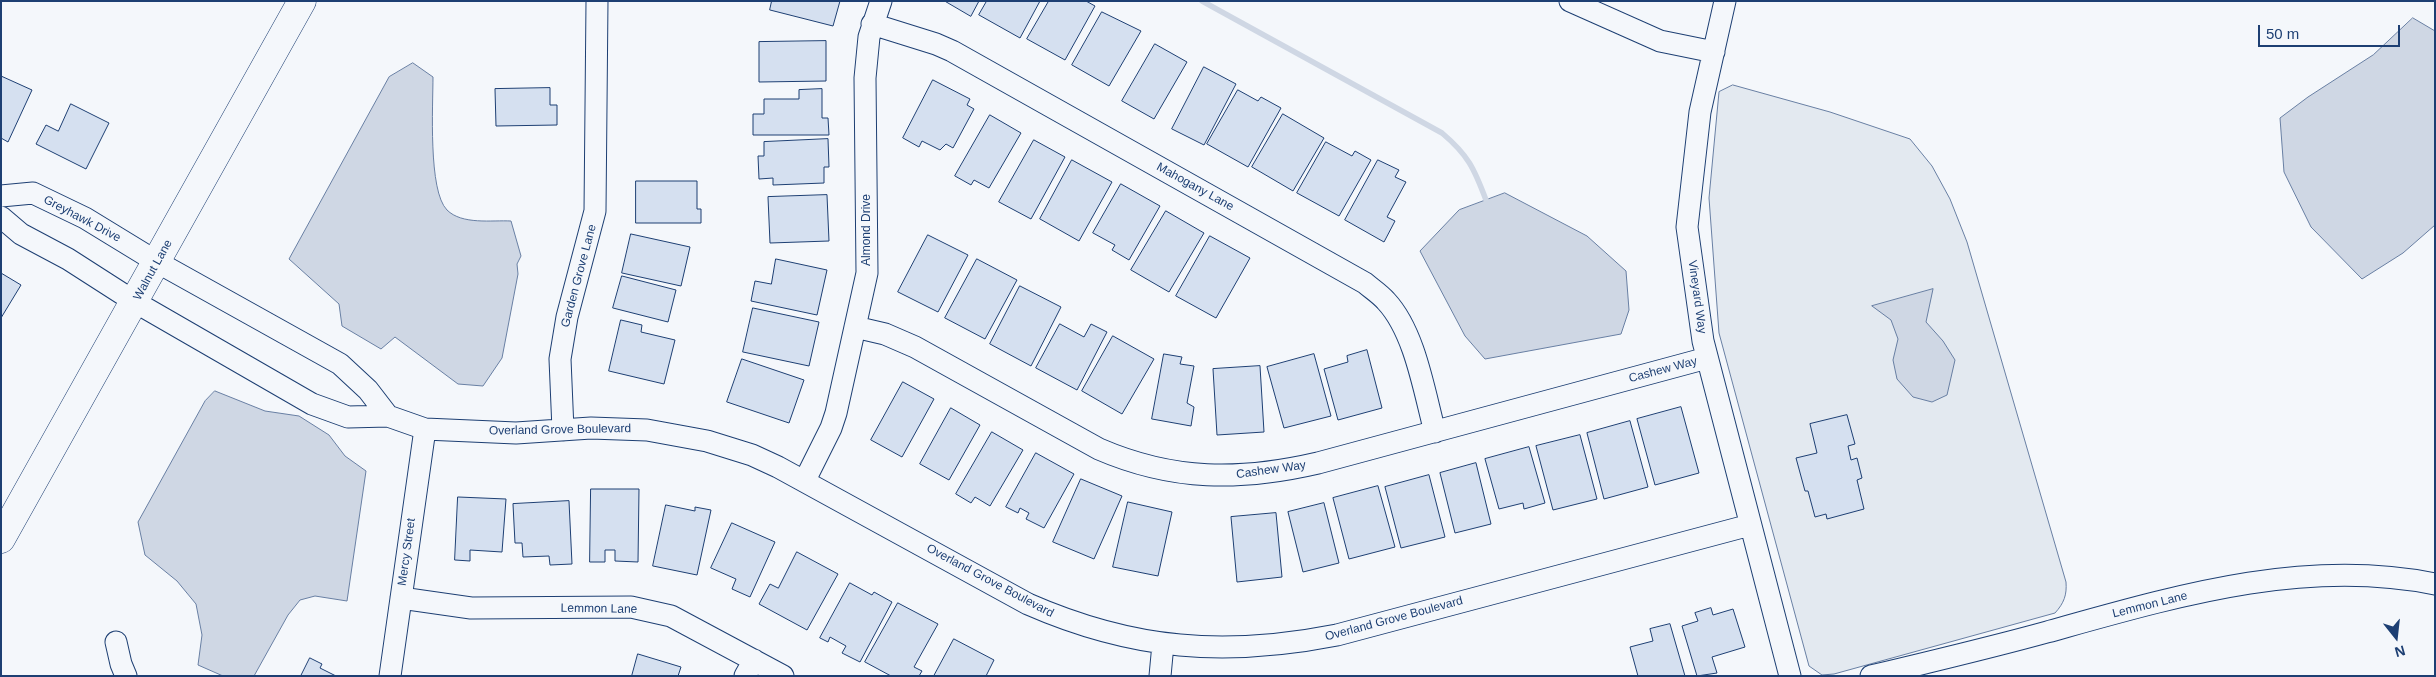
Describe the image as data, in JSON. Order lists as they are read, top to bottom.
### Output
{
  "streets": {
    "main road": ["Walnut Lane"],
    "street": [
      "Mahogany Lane",
      "Greyhawk Drive",
      "Almond Drive",
      "Garden Grove Lane",
      "Vineyard Way",
      "Cashew Way",
      "Overland Grove Boulevard",
      "Mercy Street",
      "Lemmon Lane"
    ]
  },
  "crossings": [
    ["Mahogany Lane", "Almond Drive"],
    ["Mahogany Lane", "Cashew Way"],
    ["Greyhawk Drive", "Walnut Lane"],
    ["Almond Drive", "Cashew Way"],
    ["Almond Drive", "Overland Grove Boulevard"],
    ["Walnut Lane", "Overland Grove Boulevard"],
    ["Garden Grove Lane", "Overland Grove Boulevard"],
    ["Vineyard Way", "Cashew Way"],
    ["Vineyard Way", "Overland Grove Boulevard"],
    ["Overland Grove Boulevard", "Mercy Street"],
    ["Mercy Street", "Lemmon Lane"]
  ],
  "scale_bar": "50 m",
  "north": "bottom"
}
